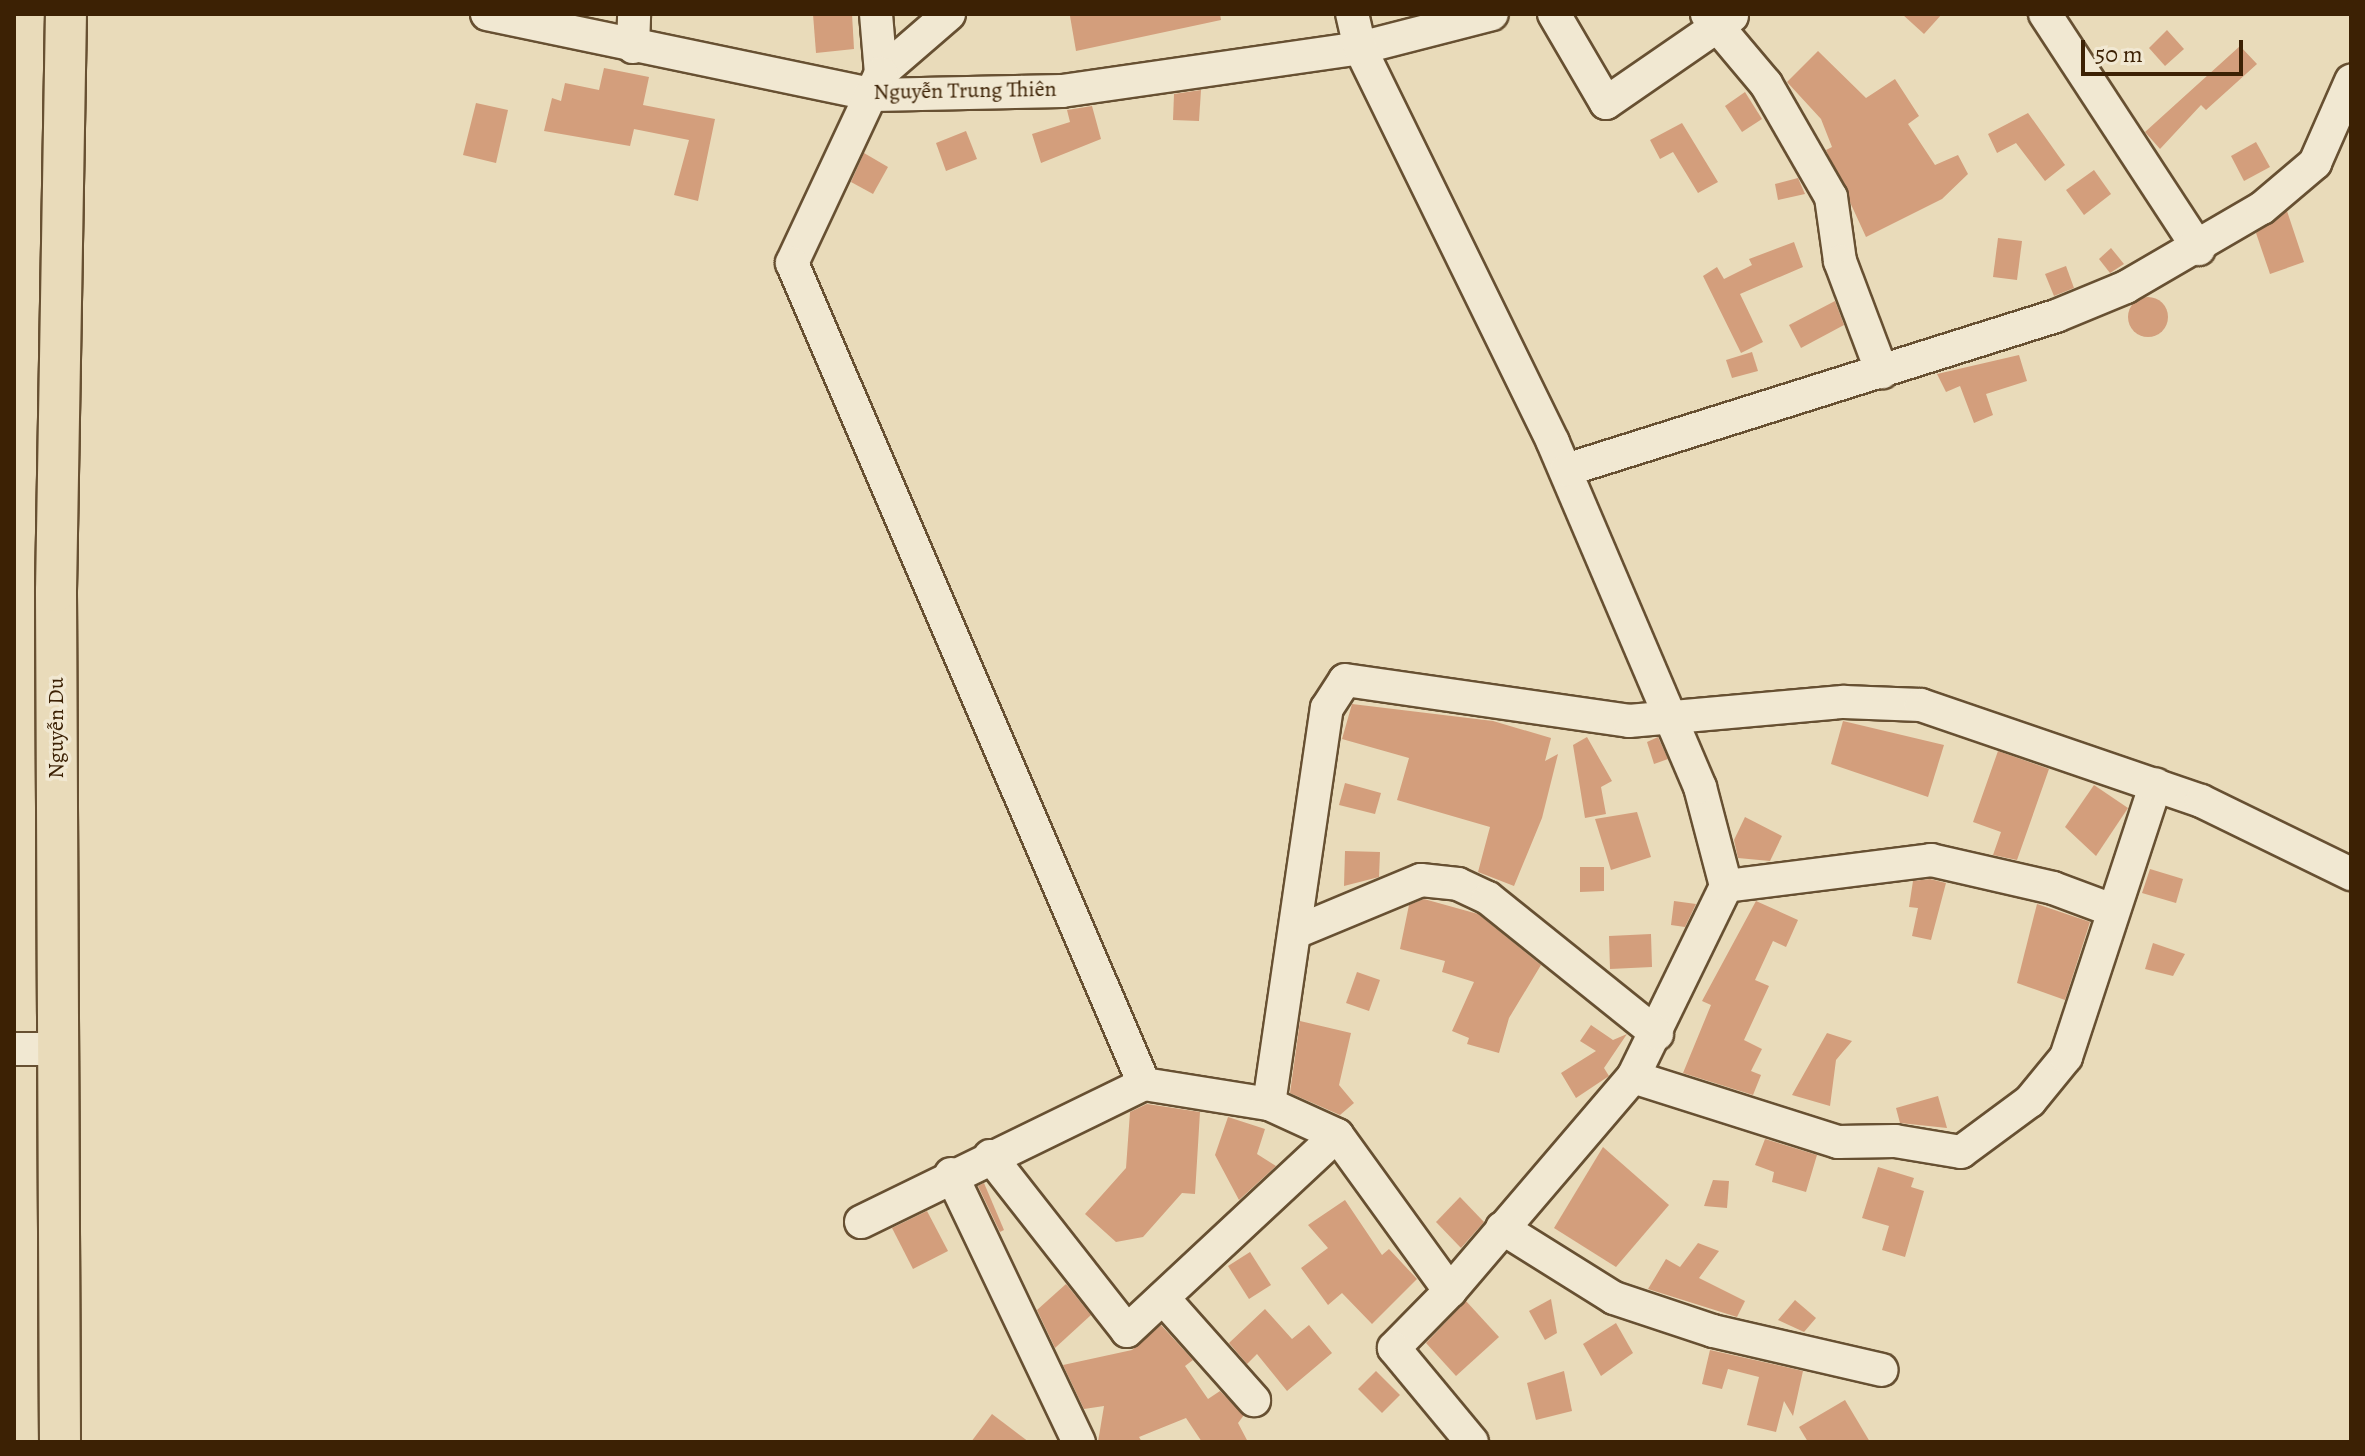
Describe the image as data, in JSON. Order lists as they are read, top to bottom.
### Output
{
  "streets": {
    "main road": ["Nguyễn Du"],
    "street": ["Nguyễn Trung Thiên"]
  },
  "scale_bar": "50 m"
}
